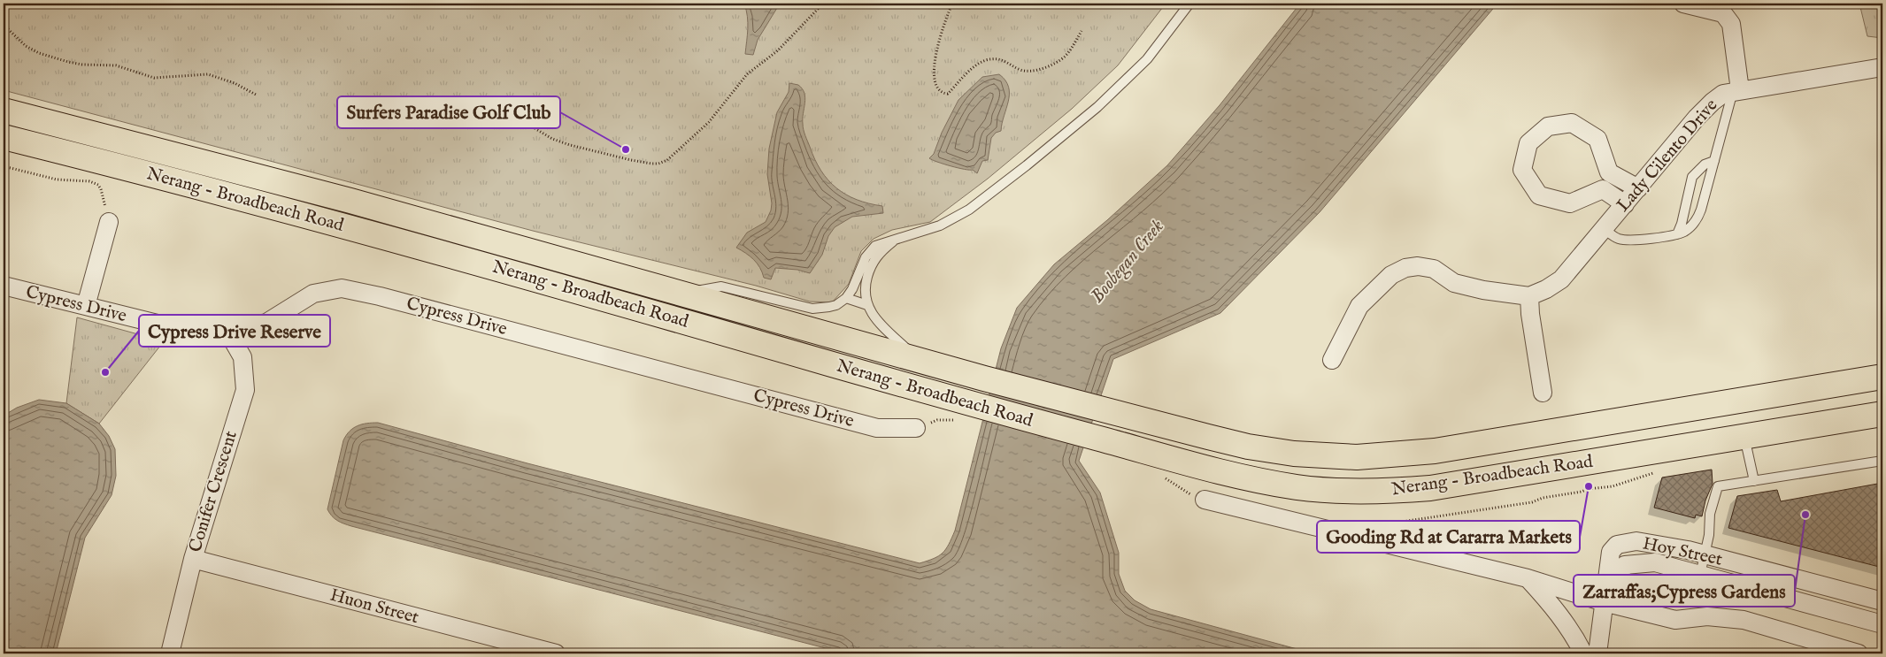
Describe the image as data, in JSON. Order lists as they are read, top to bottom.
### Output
{
  "streets": {
    "main road": ["Nerang - Broadbeach Road"],
    "street": [
      "Lady Cilento Drive",
      "Cypress Drive",
      "Conifer Crescent",
      "Hoy Street",
      "Huon Street"
    ]
  },
  "crossings": [
    ["Cypress Drive", "Conifer Crescent"],
    ["Conifer Crescent", "Huon Street"]
  ],
  "water": ["Boobegan Creek"],
  "places": [
    "Surfers Paradise Golf Club",
    "Cypress Drive Reserve",
    "Gooding Rd at Cararra Markets",
    "Zarraffas;Cypress Gardens"
  ]
}
